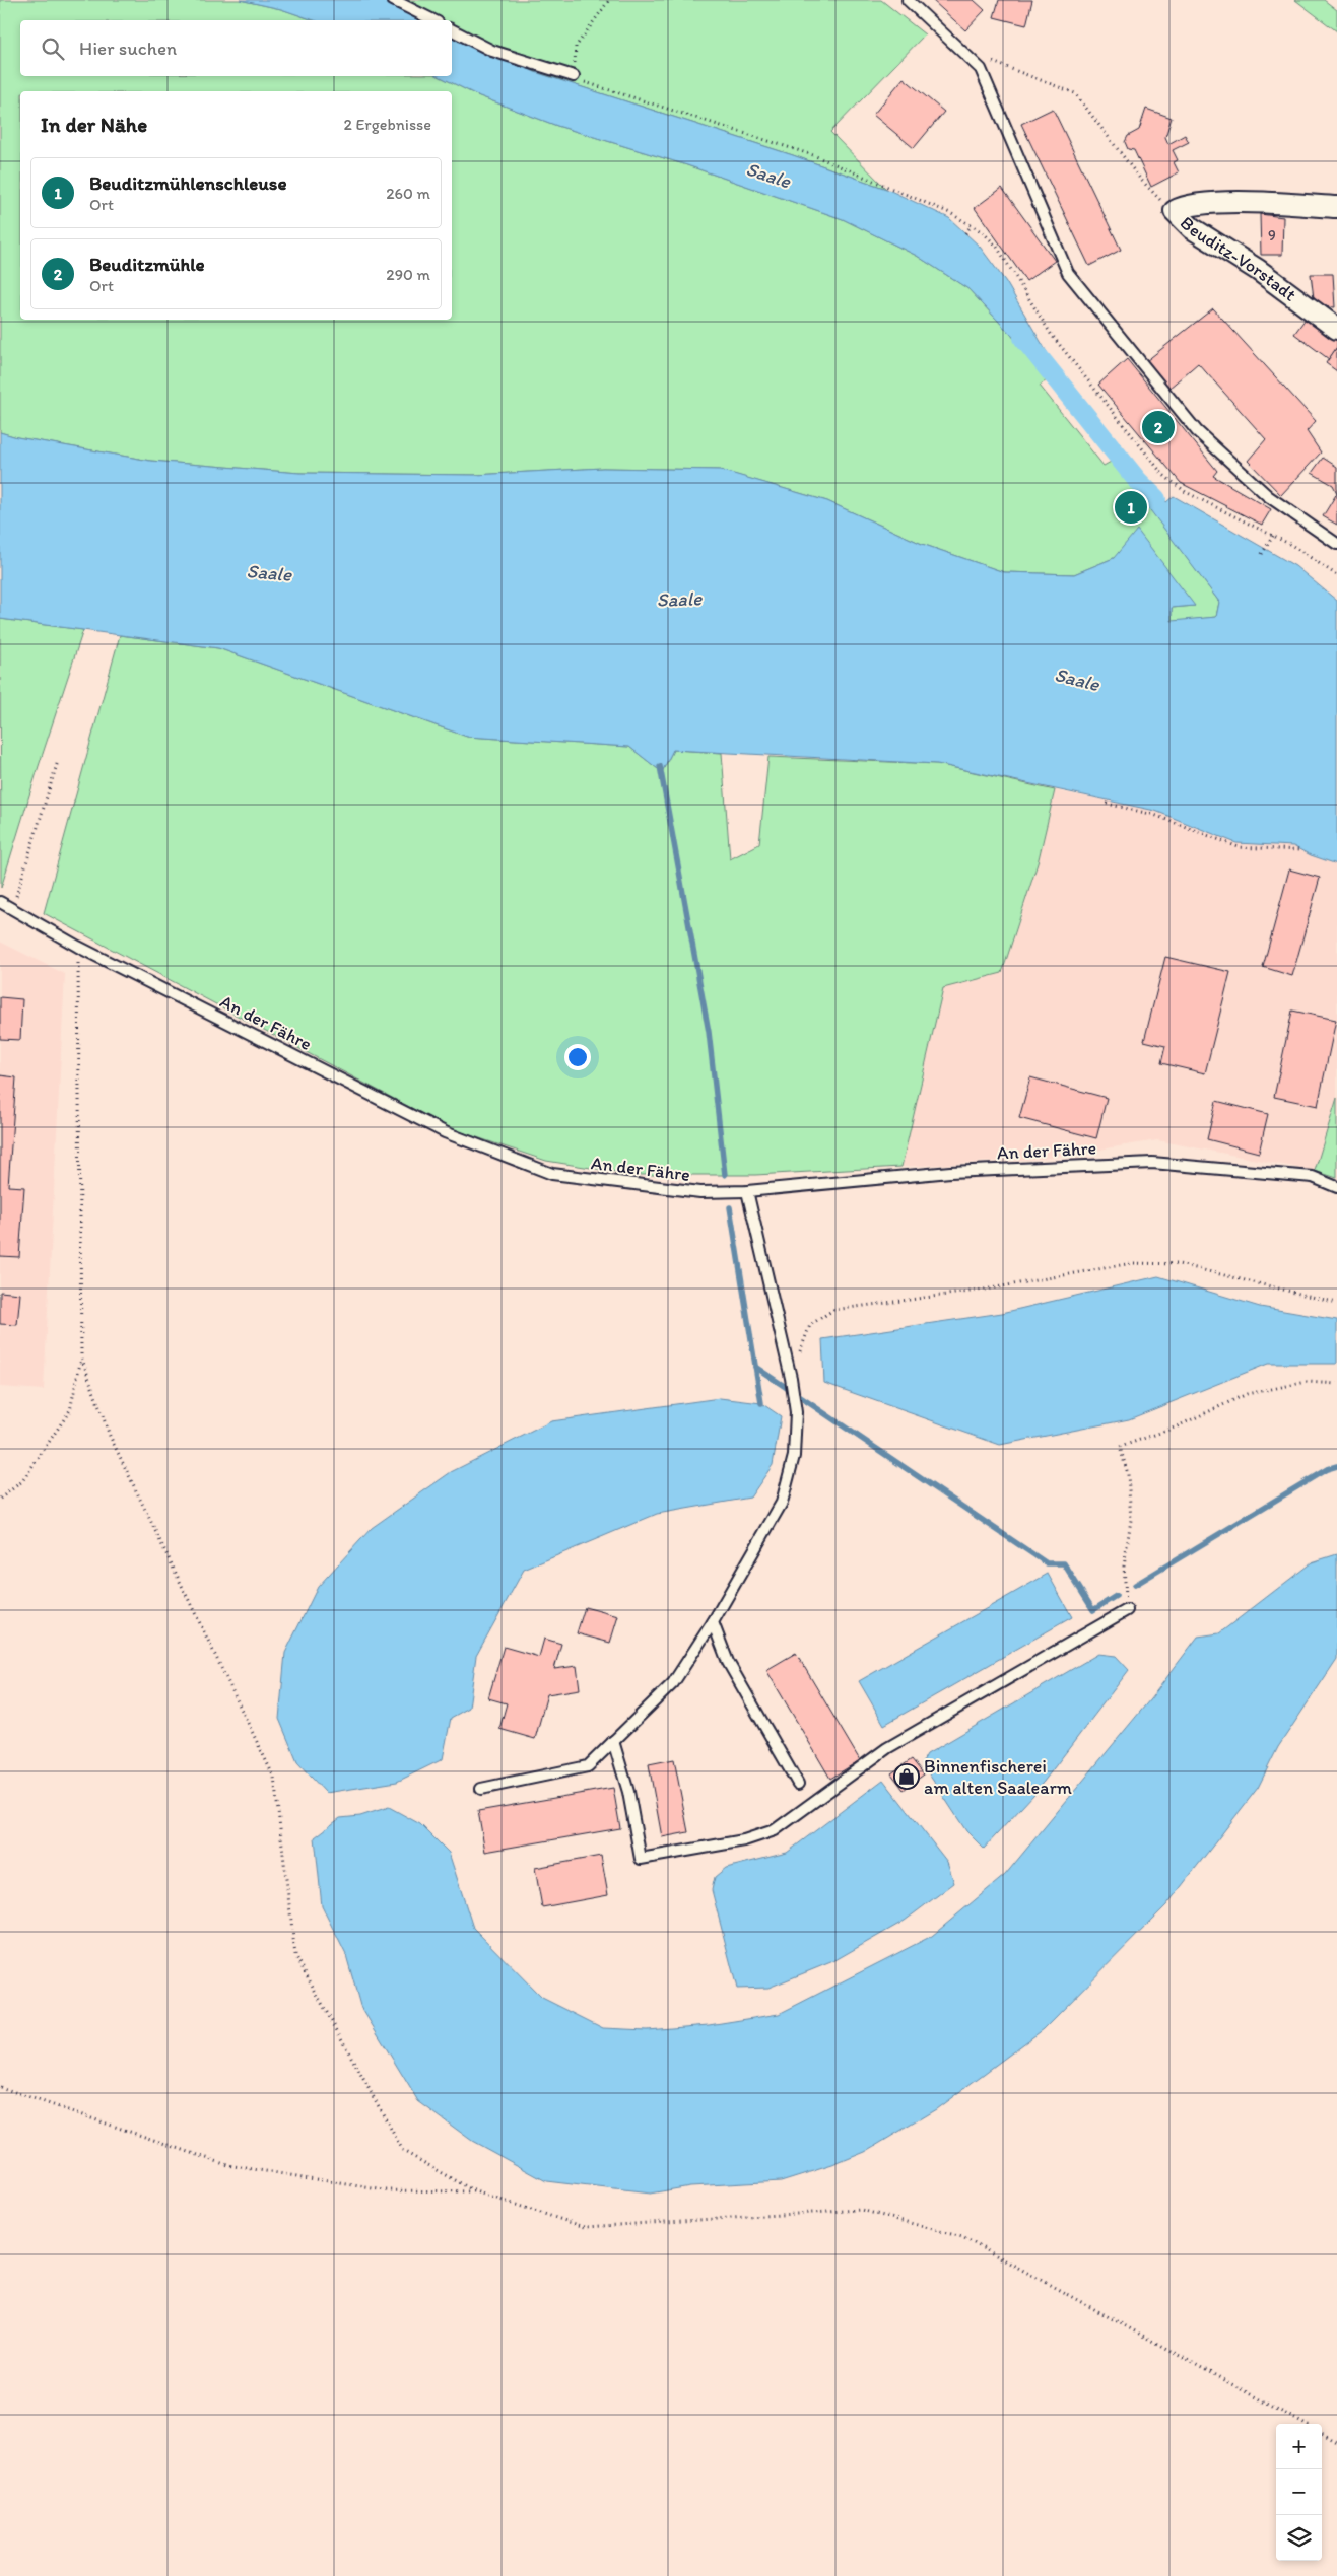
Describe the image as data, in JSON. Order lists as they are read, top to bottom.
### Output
{
  "streets": {
    "street": ["Beuditz-Vorstadt"],
    "lane": ["An der Fähre"]
  },
  "water": ["Saale"],
  "places": {
    "shop": ["Binnenfischerei am alten Saalearm"]
  },
  "house_numbers": ["9"],
  "page": {
    "search": "Hier suchen",
    "heading": ["In der Nähe", "2 Ergebnisse"],
    "list": [
      {
        "mark": "1",
        "name": "Beuditzmühlenschleuse",
        "note": "Ort",
        "value": "260 m"
      },
      {
        "mark": "2",
        "name": "Beuditzmühle",
        "note": "Ort",
        "value": "290 m"
      }
    ],
    "pins": ["2", "1"],
    "map_buttons": ["+", "−"]
  }
}
